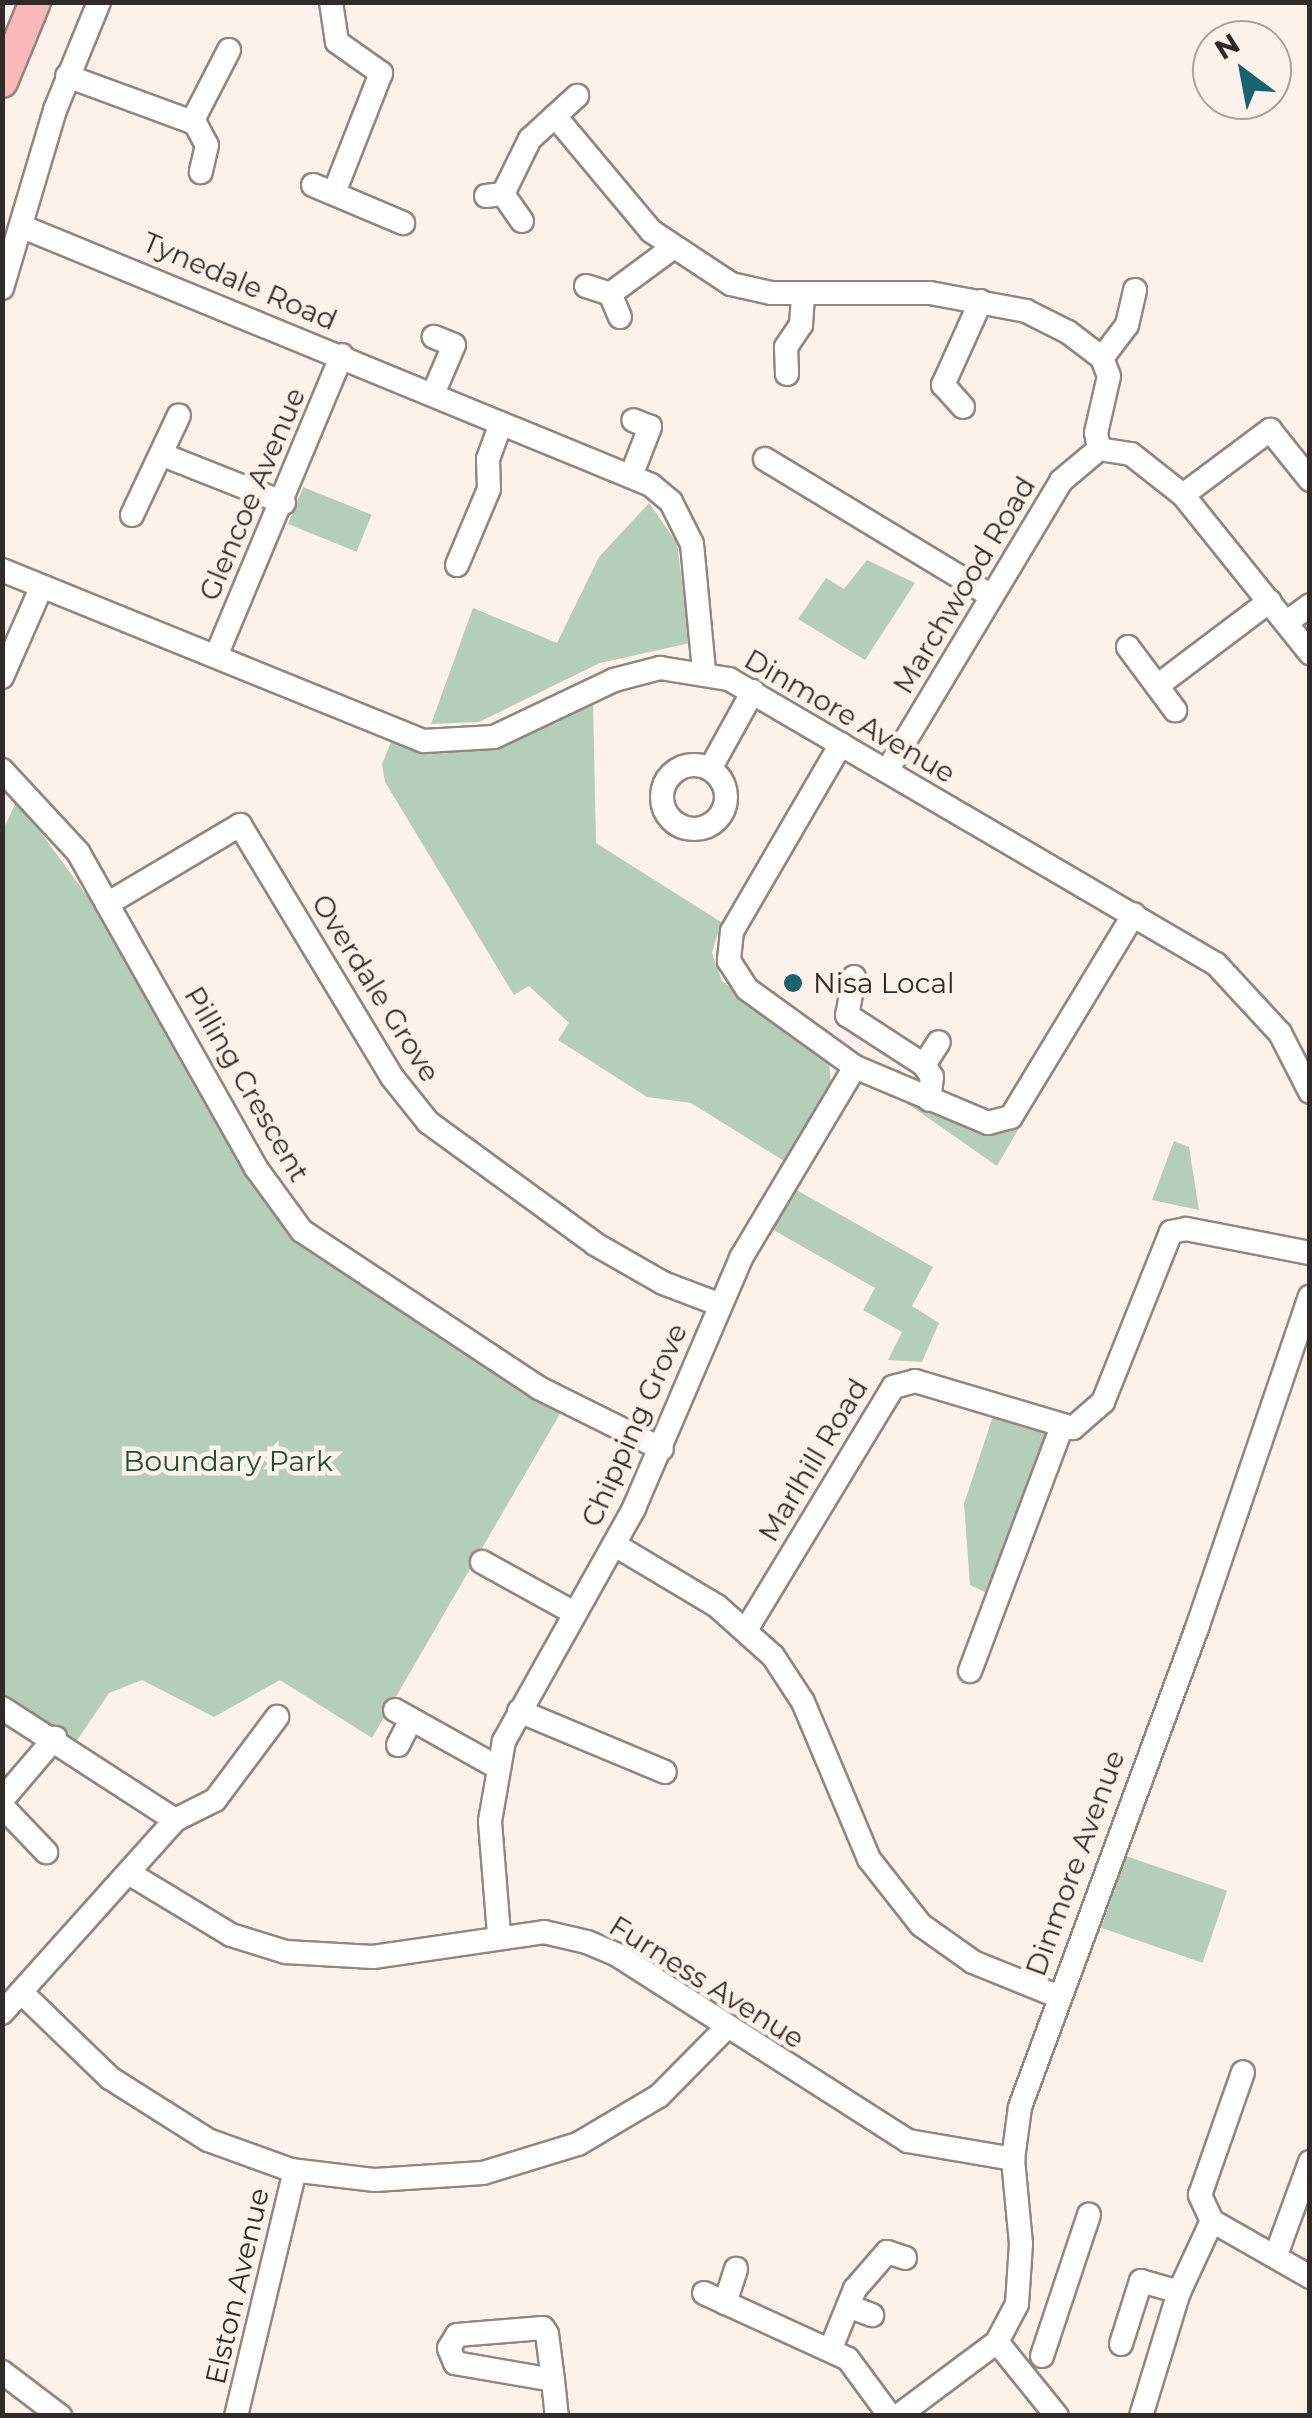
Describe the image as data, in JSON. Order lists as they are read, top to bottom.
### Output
{
  "streets": {
    "street": [
      "Tynedale Road",
      "Glencoe Avenue",
      "Marchwood Road",
      "Dinmore Avenue",
      "Overdale Grove",
      "Pilling Crescent",
      "Chipping Grove",
      "Marlhill Road",
      "Furness Avenue",
      "Elston Avenue"
    ]
  },
  "crossings": [
    ["Tynedale Road", "Glencoe Avenue"],
    ["Tynedale Road", "Dinmore Avenue"],
    ["Glencoe Avenue", "Dinmore Avenue"],
    ["Marchwood Road", "Dinmore Avenue"],
    ["Dinmore Avenue", "Furness Avenue"],
    ["Overdale Grove", "Pilling Crescent"],
    ["Overdale Grove", "Chipping Grove"],
    ["Pilling Crescent", "Chipping Grove"],
    ["Chipping Grove", "Furness Avenue"]
  ],
  "parks": ["Boundary Park"],
  "places": ["Nisa Local"],
  "north": "top left"
}
